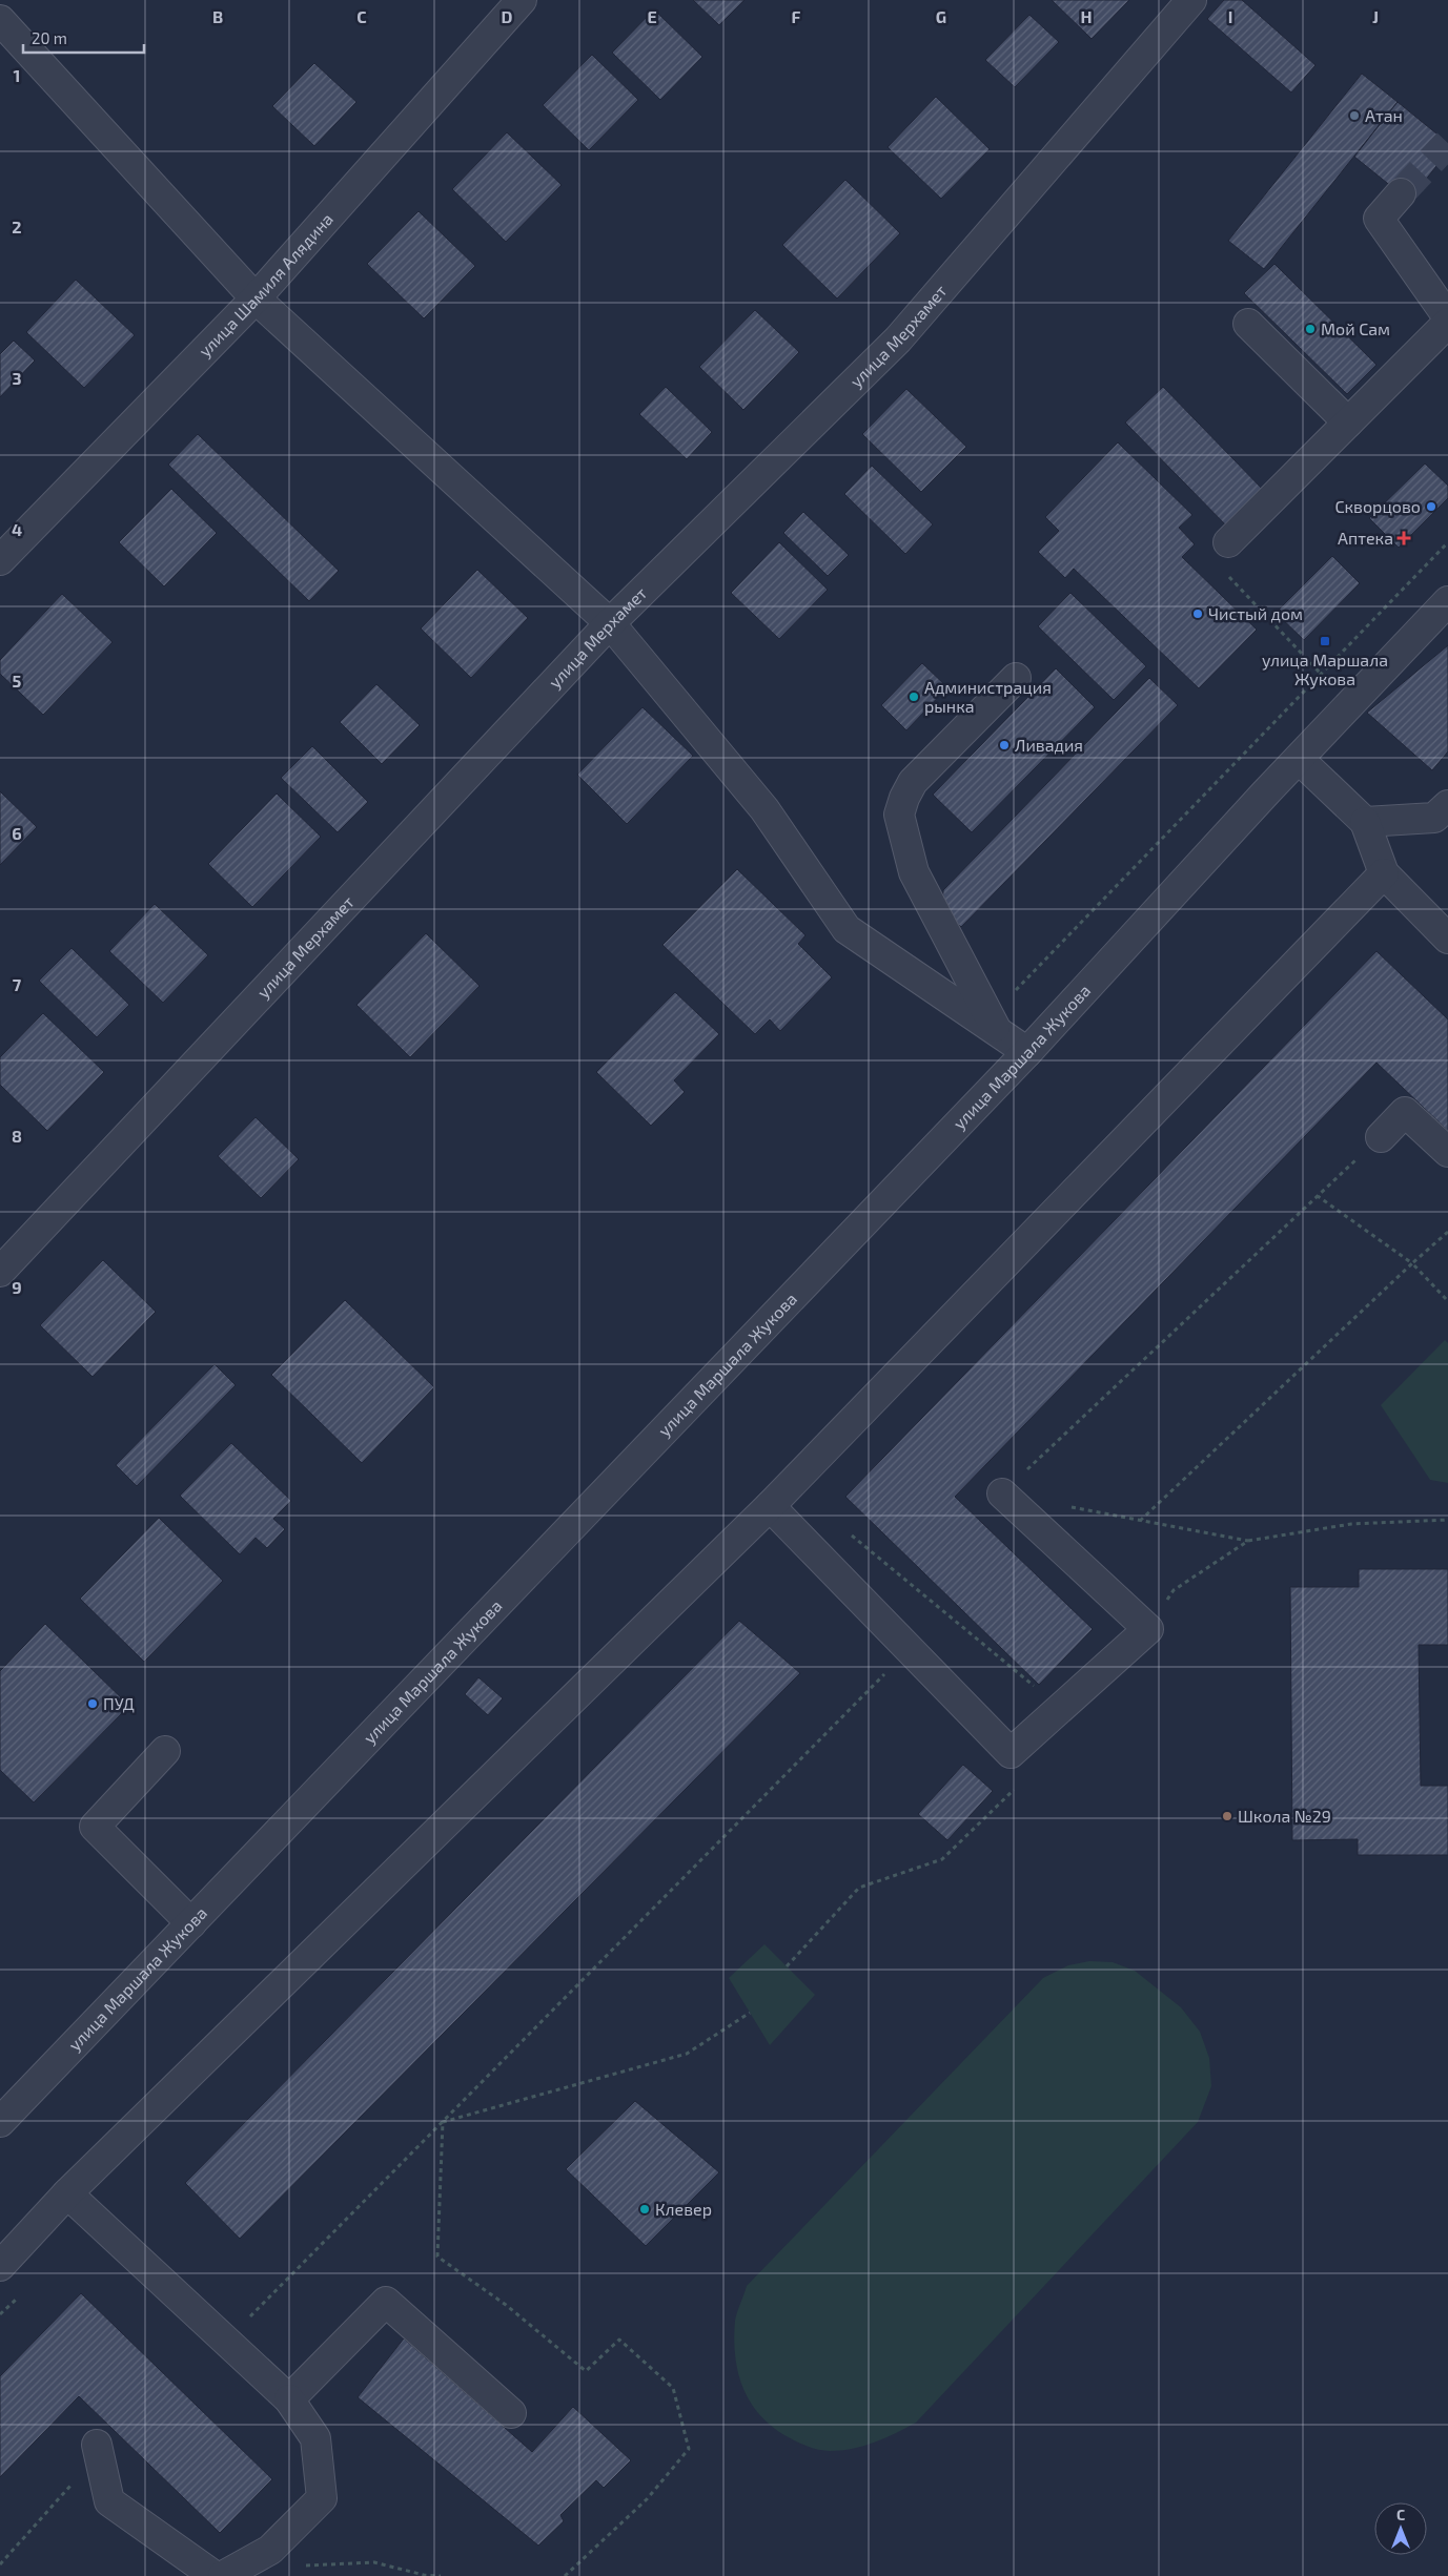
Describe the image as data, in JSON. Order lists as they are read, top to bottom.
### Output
{
  "streets": {
    "street": ["улица Шамиля Алядина", "улица Мерхамет", "улица Маршала Жукова"]
  },
  "places": {
    "other": [
      "Атан",
      "Мой Сам",
      "Скворцово",
      "Чистый дом",
      "Администрация рынка",
      "Ливадия",
      "ПУД",
      "Школа №29",
      "Клевер"
    ],
    "health": ["Аптека"],
    "transit": ["улица Маршала Жукова"]
  },
  "scale_bar": "20 m",
  "north": "top",
  "grid": {
    "columns": [
      "B",
      "C",
      "D",
      "E",
      "F",
      "G",
      "H",
      "I",
      "J"
    ],
    "rows": [
      "1",
      "2",
      "3",
      "4",
      "5",
      "6",
      "7",
      "8",
      "9"
    ]
  }
}
